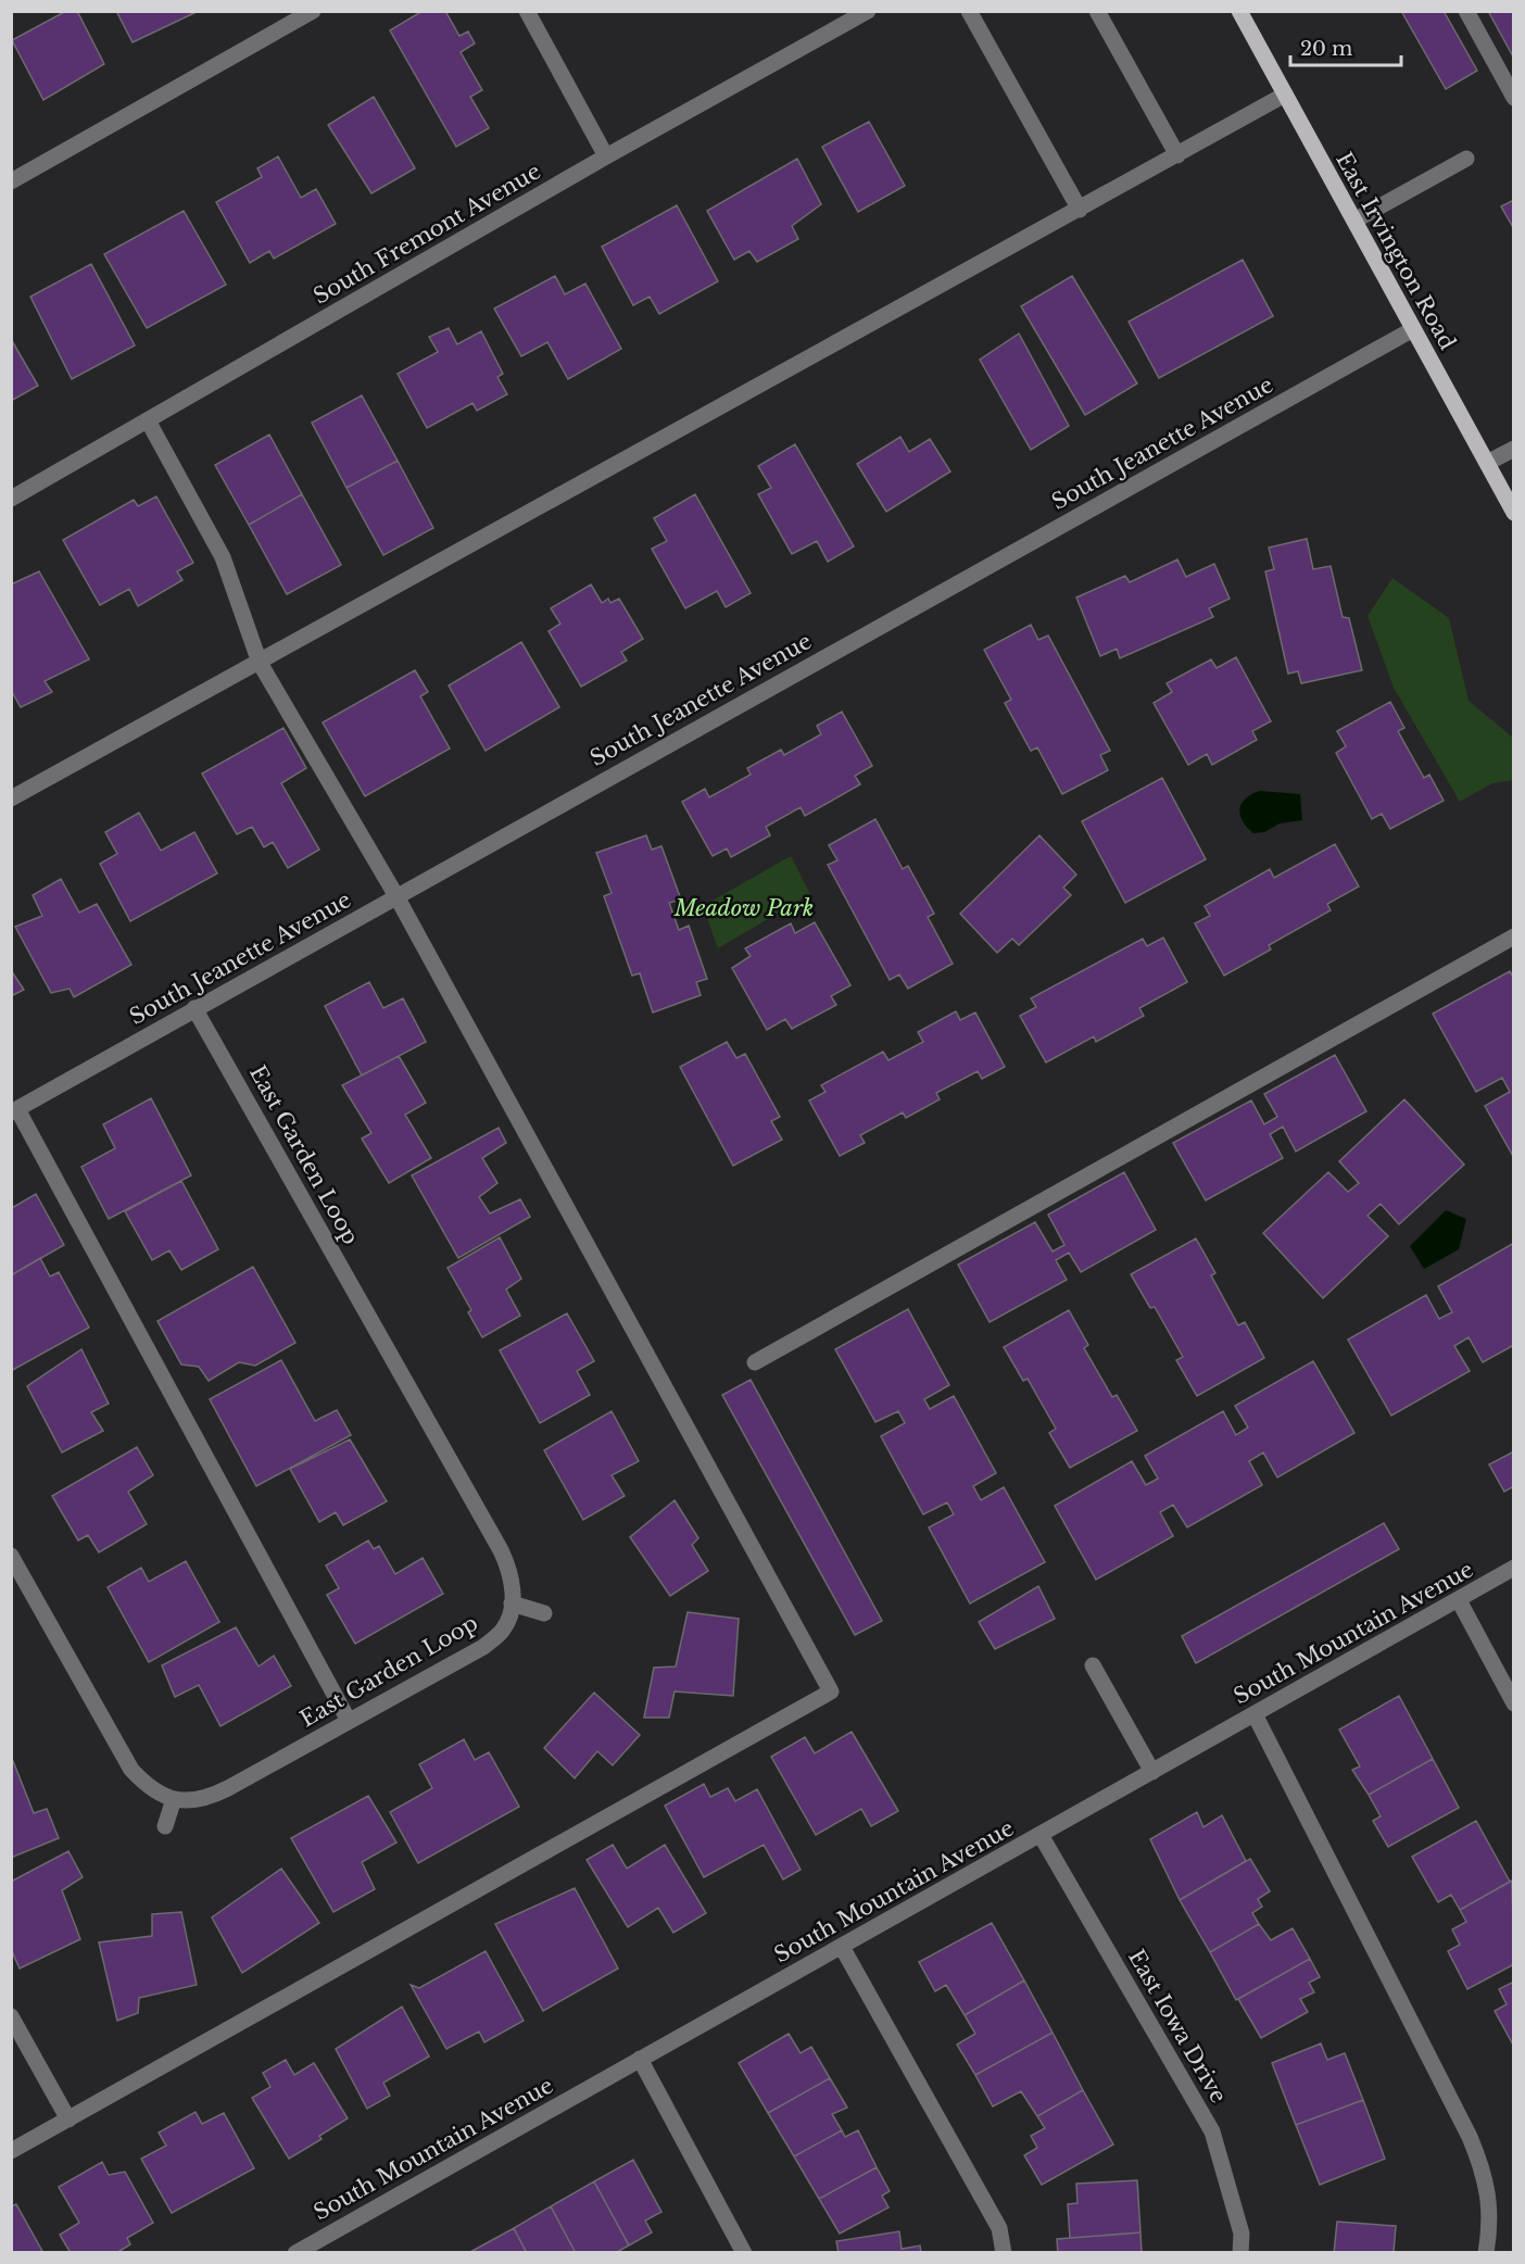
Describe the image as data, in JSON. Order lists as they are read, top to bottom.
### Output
{
  "streets": {
    "main road": ["East Irvington Road"],
    "street": [
      "South Fremont Avenue",
      "South Jeanette Avenue",
      "East Garden Loop",
      "South Mountain Avenue",
      "East Iowa Drive"
    ]
  },
  "crossings": [
    ["East Irvington Road", "South Jeanette Avenue"],
    ["South Jeanette Avenue", "East Garden Loop"],
    ["South Mountain Avenue", "East Iowa Drive"]
  ],
  "parks": ["Meadow Park"],
  "scale_bar": "20 m"
}
